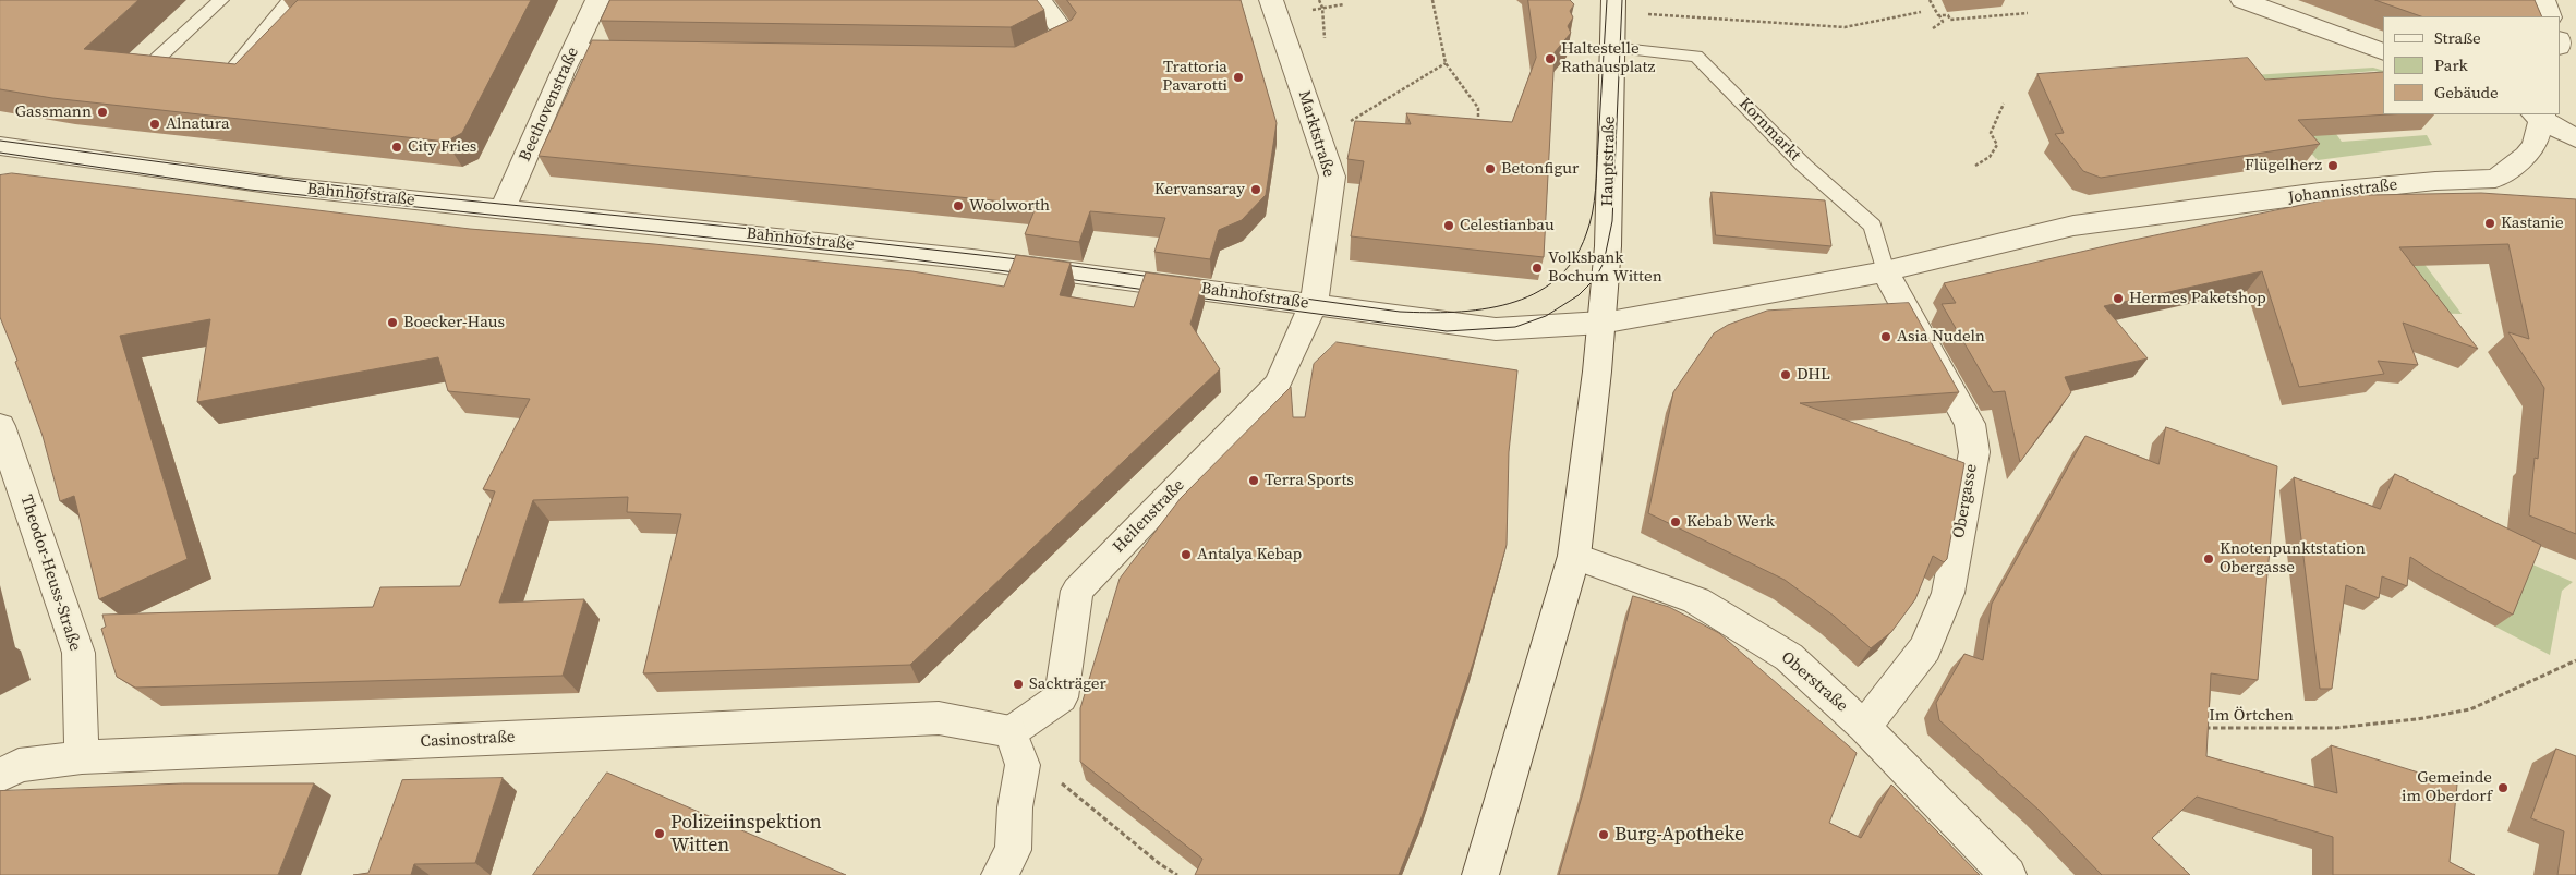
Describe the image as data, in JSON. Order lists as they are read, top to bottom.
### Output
{
  "streets": {
    "street": [
      "Beethovenstraße",
      "Marktstraße",
      "Hauptstraße",
      "Johannisstraße",
      "Bahnhofstraße",
      "Obergasse",
      "Heilenstraße",
      "Theodor-Heuss-Straße",
      "Oberstraße",
      "Casinostraße"
    ],
    "lane": ["Kornmarkt"],
    "path": ["Im Örtchen"]
  },
  "crossings": [
    ["Beethovenstraße", "Bahnhofstraße"],
    ["Kornmarkt", "Hauptstraße"],
    ["Kornmarkt", "Johannisstraße"],
    ["Kornmarkt", "Bahnhofstraße"],
    ["Kornmarkt", "Obergasse"],
    ["Marktstraße", "Bahnhofstraße"],
    ["Marktstraße", "Heilenstraße"],
    ["Hauptstraße", "Bahnhofstraße"],
    ["Hauptstraße", "Oberstraße"],
    ["Johannisstraße", "Bahnhofstraße"],
    ["Johannisstraße", "Obergasse"],
    ["Bahnhofstraße", "Obergasse"],
    ["Bahnhofstraße", "Heilenstraße"],
    ["Obergasse", "Oberstraße"],
    ["Heilenstraße", "Casinostraße"],
    ["Theodor-Heuss-Straße", "Casinostraße"]
  ],
  "places": [
    "Haltestelle Rathausplatz",
    "Trattoria Pavarotti",
    "Gassmann",
    "Alnatura",
    "City Fries",
    "Flügelherz",
    "Betonfigur",
    "Kervansaray",
    "Woolworth",
    "Kastanie",
    "Celestianbau",
    "Volksbank Bochum Witten",
    "Hermes Paketshop",
    "Boecker-Haus",
    "Asia Nudeln",
    "DHL",
    "Terra Sports",
    "Kebab Werk",
    "Antalya Kebap",
    "Knotenpunktstation Obergasse",
    "Sackträger",
    "Gemeinde im Oberdorf",
    "Polizeiinspektion Witten",
    "Burg-Apotheke"
  ],
  "legend": ["Straße", "Park", "Gebäude"]
}
